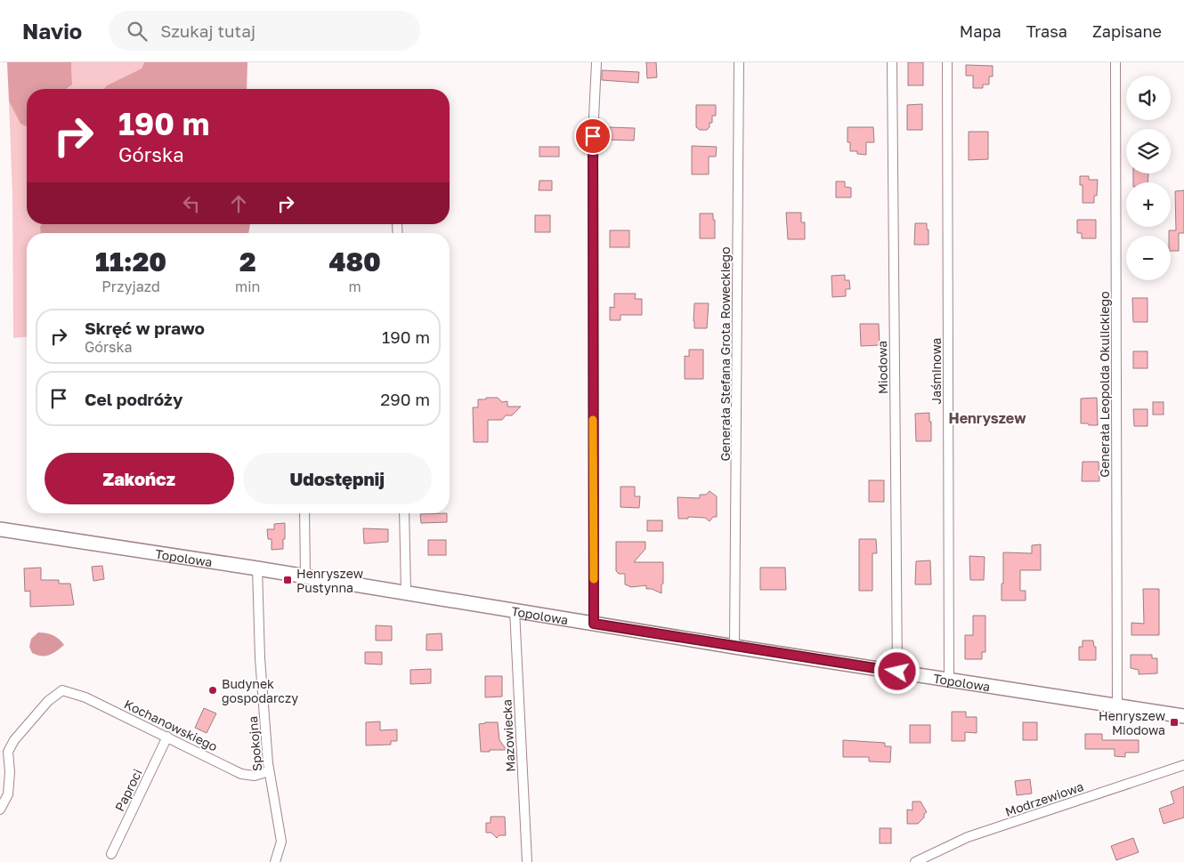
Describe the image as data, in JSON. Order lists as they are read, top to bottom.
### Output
{
  "streets": {
    "street": [
      "Generała Stefana Grota Roweckiego",
      "Miodowa",
      "Jaśminowa",
      "Generała Leopolda Okulickiego",
      "Topolowa",
      "Kochanowskiego",
      "Mazowiecka",
      "Spokojna",
      "Paproci",
      "Modrzewiowa"
    ]
  },
  "crossings": [
    ["Generała Stefana Grota Roweckiego", "Topolowa"],
    ["Miodowa", "Topolowa"],
    ["Jaśminowa", "Topolowa"],
    ["Generała Leopolda Okulickiego", "Topolowa"],
    ["Topolowa", "Mazowiecka"],
    ["Topolowa", "Spokojna"],
    ["Kochanowskiego", "Spokojna"],
    ["Kochanowskiego", "Paproci"]
  ],
  "districts": ["Henryszew"],
  "places": {
    "transit": ["Henryszew Pustynna", "Henryszew Miodowa"],
    "other": ["Budynek gospodarczy"]
  },
  "page": {
    "header": "Navio",
    "search": "Szukaj tutaj",
    "nav": ["Mapa", "Trasa", "Zapisane"],
    "map_buttons": ["+", "−"],
    "turn": ["190 m", "Górska"],
    "eta": [
      "11:20",
      "Przyjazd",
      "2",
      "min",
      "480",
      "m"
    ],
    "list": [
      {
        "name": "Skręć w prawo",
        "note": "Górska",
        "value": "190 m"
      },
      {
        "name": "Cel podróży",
        "value": "290 m"
      }
    ],
    "buttons": ["Zakończ", "Udostępnij"]
  }
}
